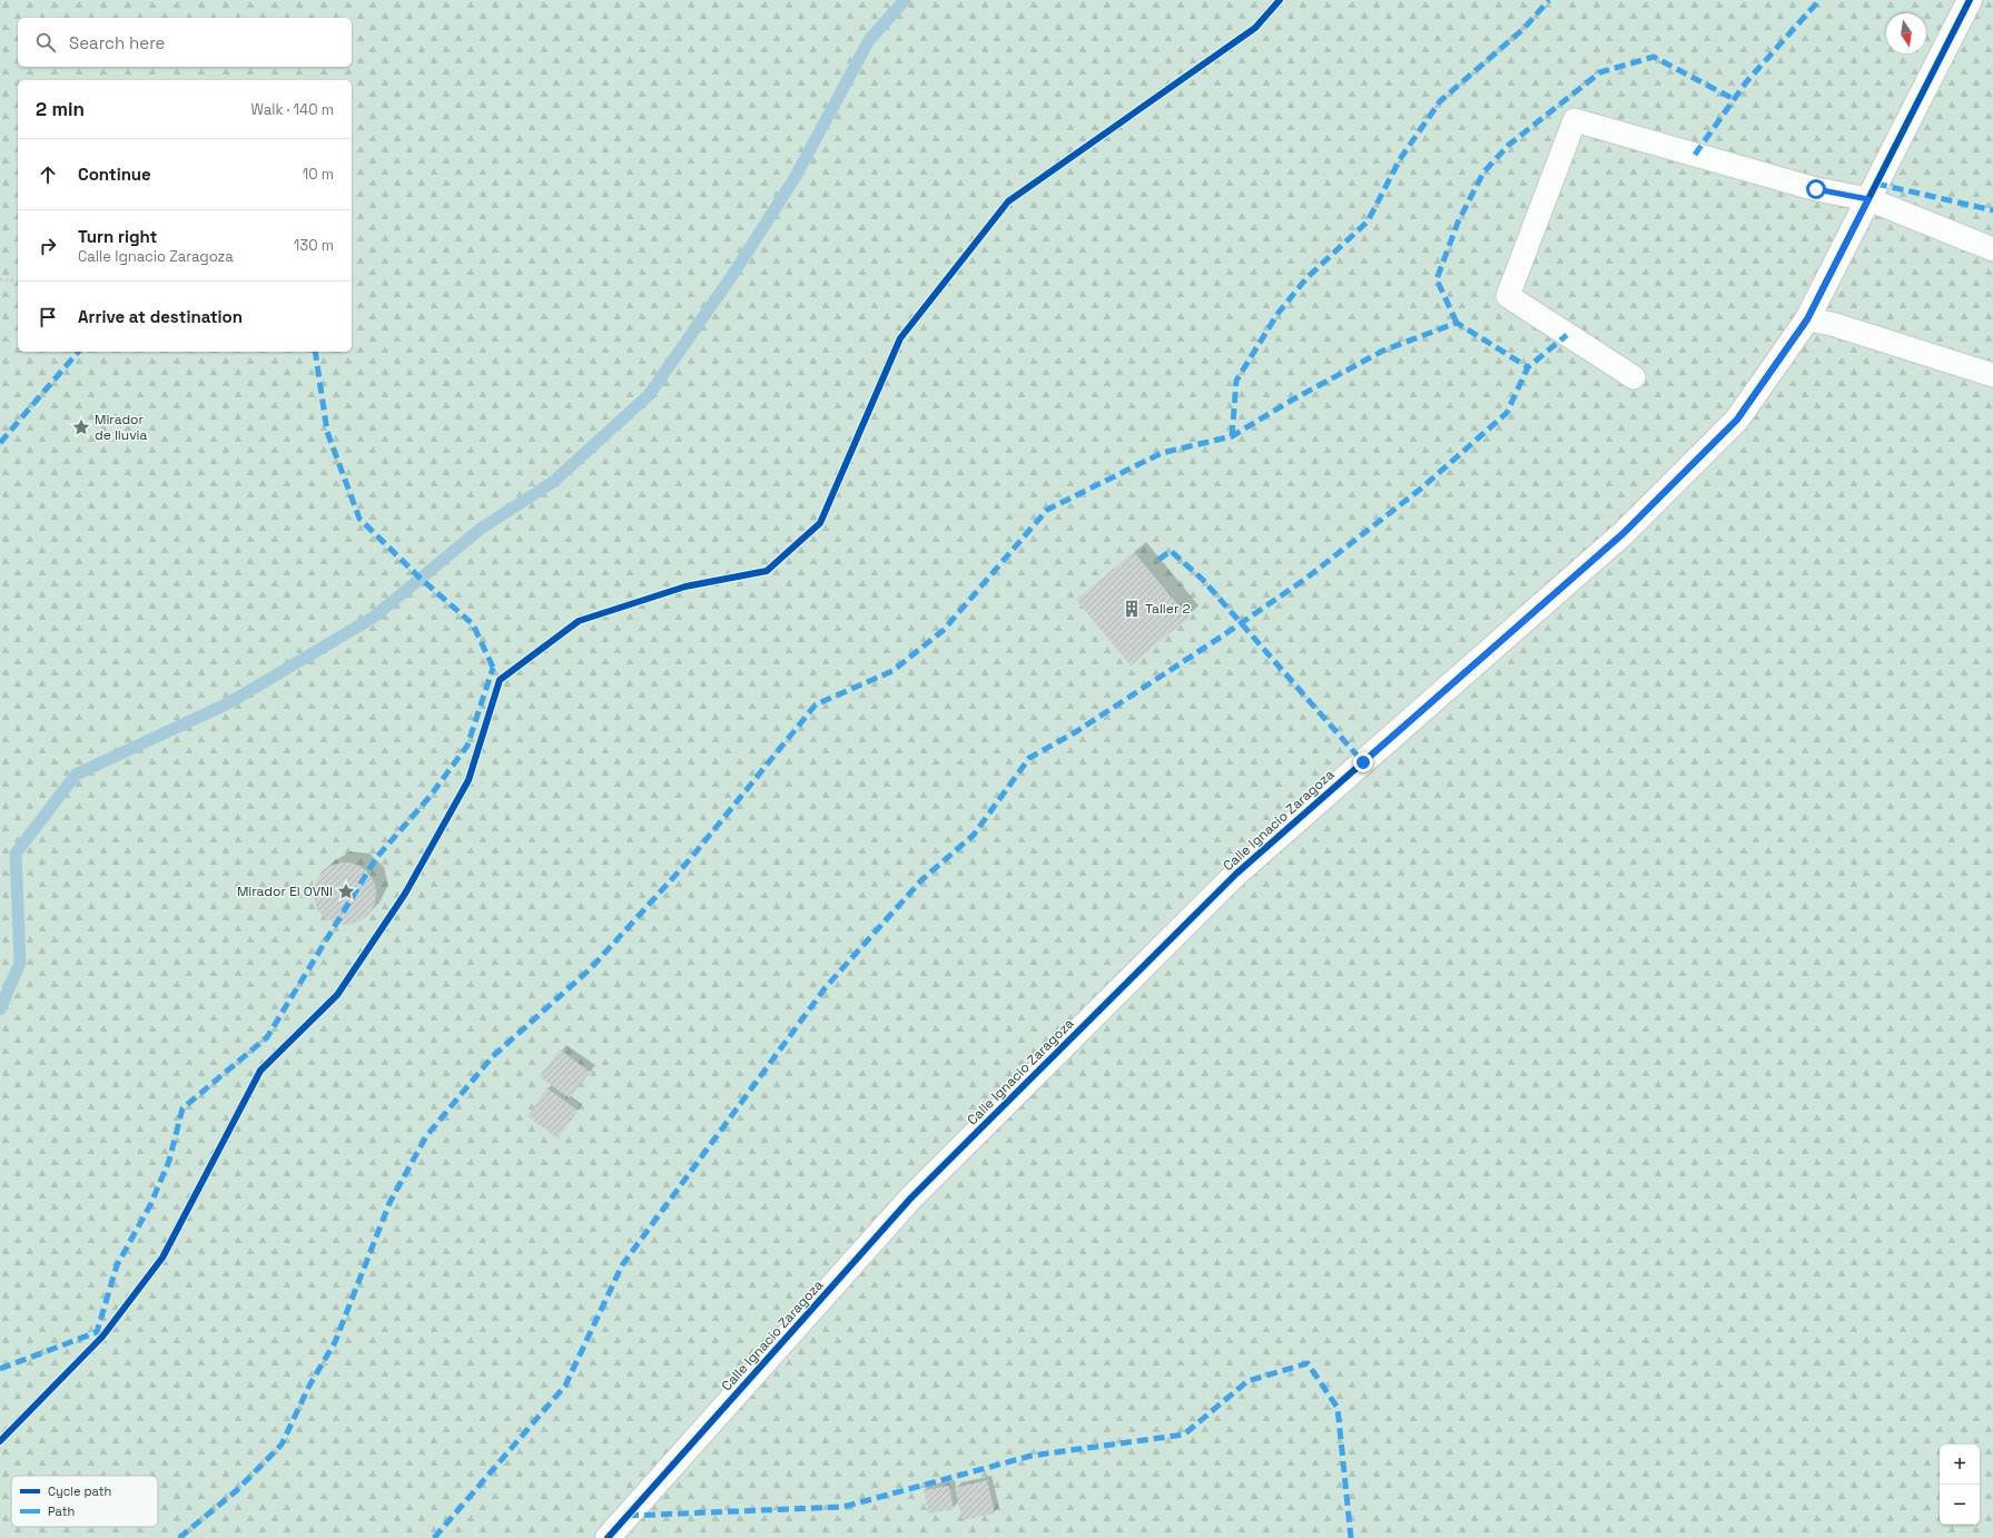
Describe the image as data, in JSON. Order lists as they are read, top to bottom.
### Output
{
  "streets": {
    "street": ["Calle Ignacio Zaragoza"]
  },
  "places": {
    "place": ["Mirador de lluvia", "Mirador El OVNI"],
    "building": ["Taller 2"]
  },
  "legend": ["Cycle path", "Path"],
  "north": "bottom",
  "page": {
    "search": "Search here",
    "heading": ["2 min", "Walk · 140 m"],
    "list": [
      ["Continue", "10 m"],
      ["Turn right", "Calle Ignacio Zaragoza", "130 m"],
      "Arrive at destination"
    ],
    "map_buttons": ["+", "−"]
  }
}
